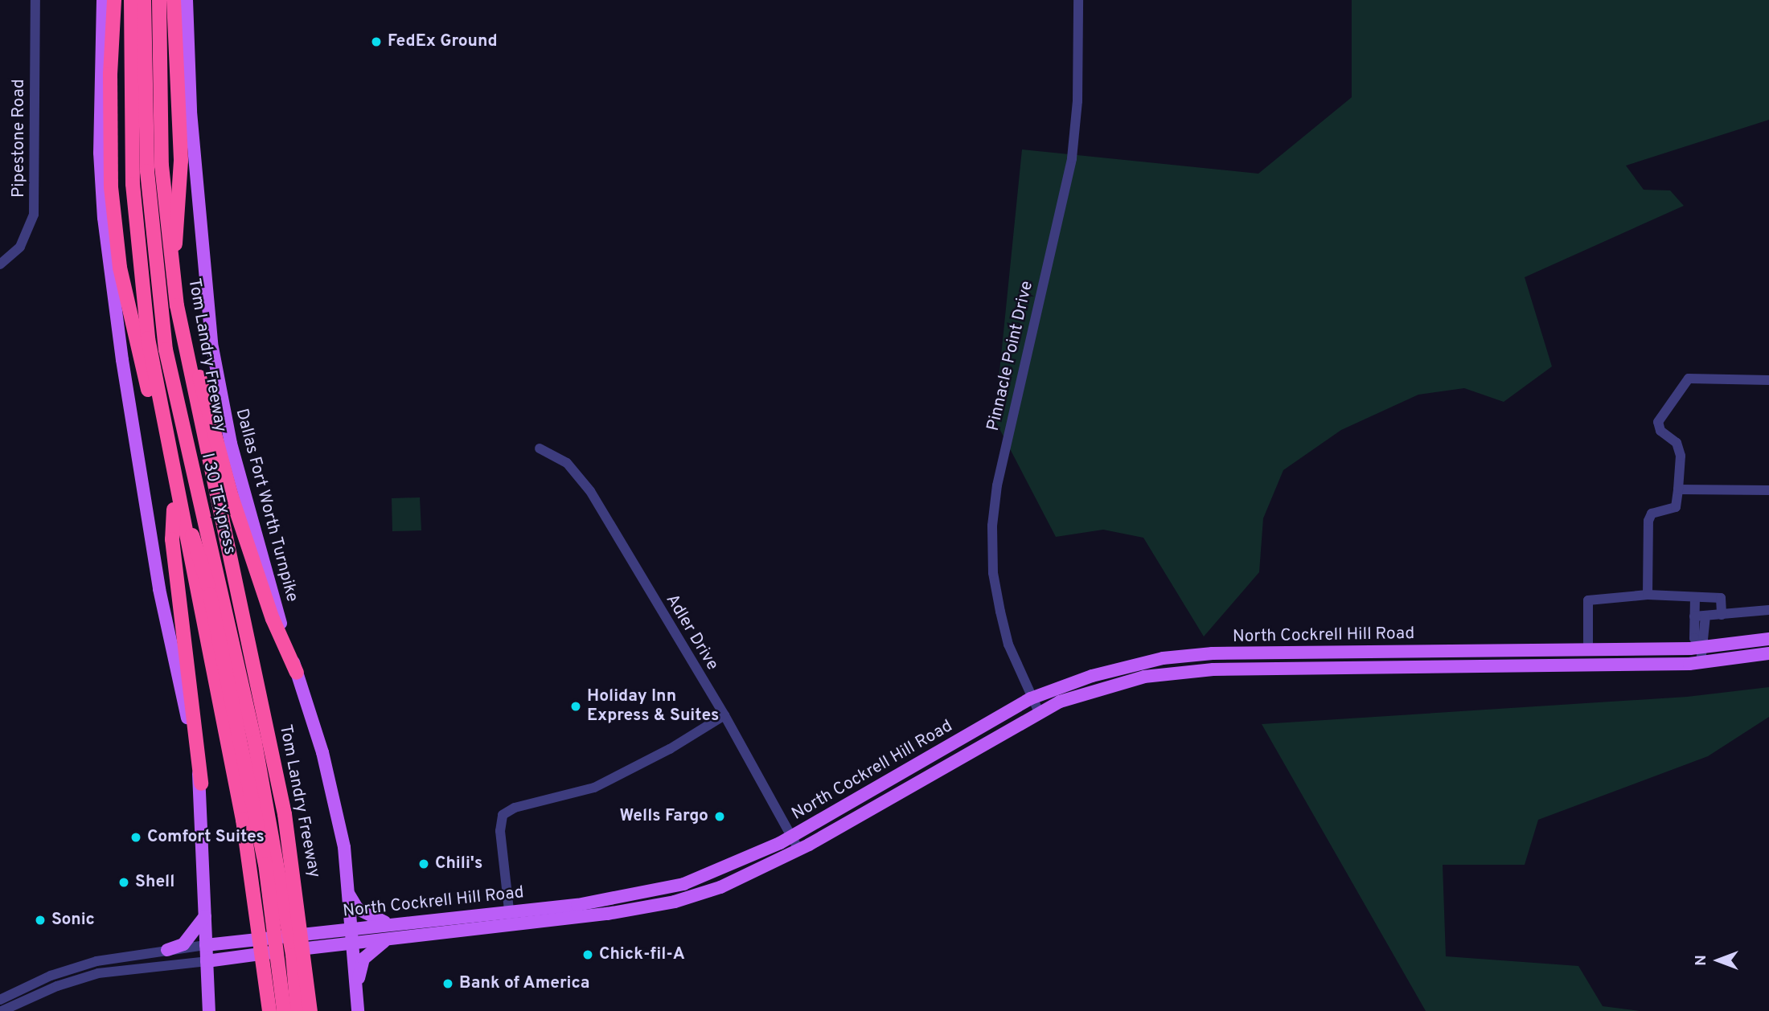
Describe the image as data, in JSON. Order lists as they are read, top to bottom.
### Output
{
  "streets": {
    "highway": ["Tom Landry Freeway", "I 30 TEXpress"],
    "main road": ["Dallas Fort Worth Turnpike", "North Cockrell Hill Road"],
    "street": ["Pipestone Road", "Pinnacle Point Drive", "Adler Drive"]
  },
  "crossings": [
    ["Pinnacle Point Drive", "North Cockrell Hill Road"],
    ["Dallas Fort Worth Turnpike", "North Cockrell Hill Road"],
    ["Adler Drive", "North Cockrell Hill Road"]
  ],
  "places": [
    "FedEx Ground",
    "Holiday Inn Express & Suites",
    "Wells Fargo",
    "Comfort Suites",
    "Chili's",
    "Shell",
    "Sonic",
    "Chick-fil-A",
    "Bank of America"
  ],
  "north": "left"
}
